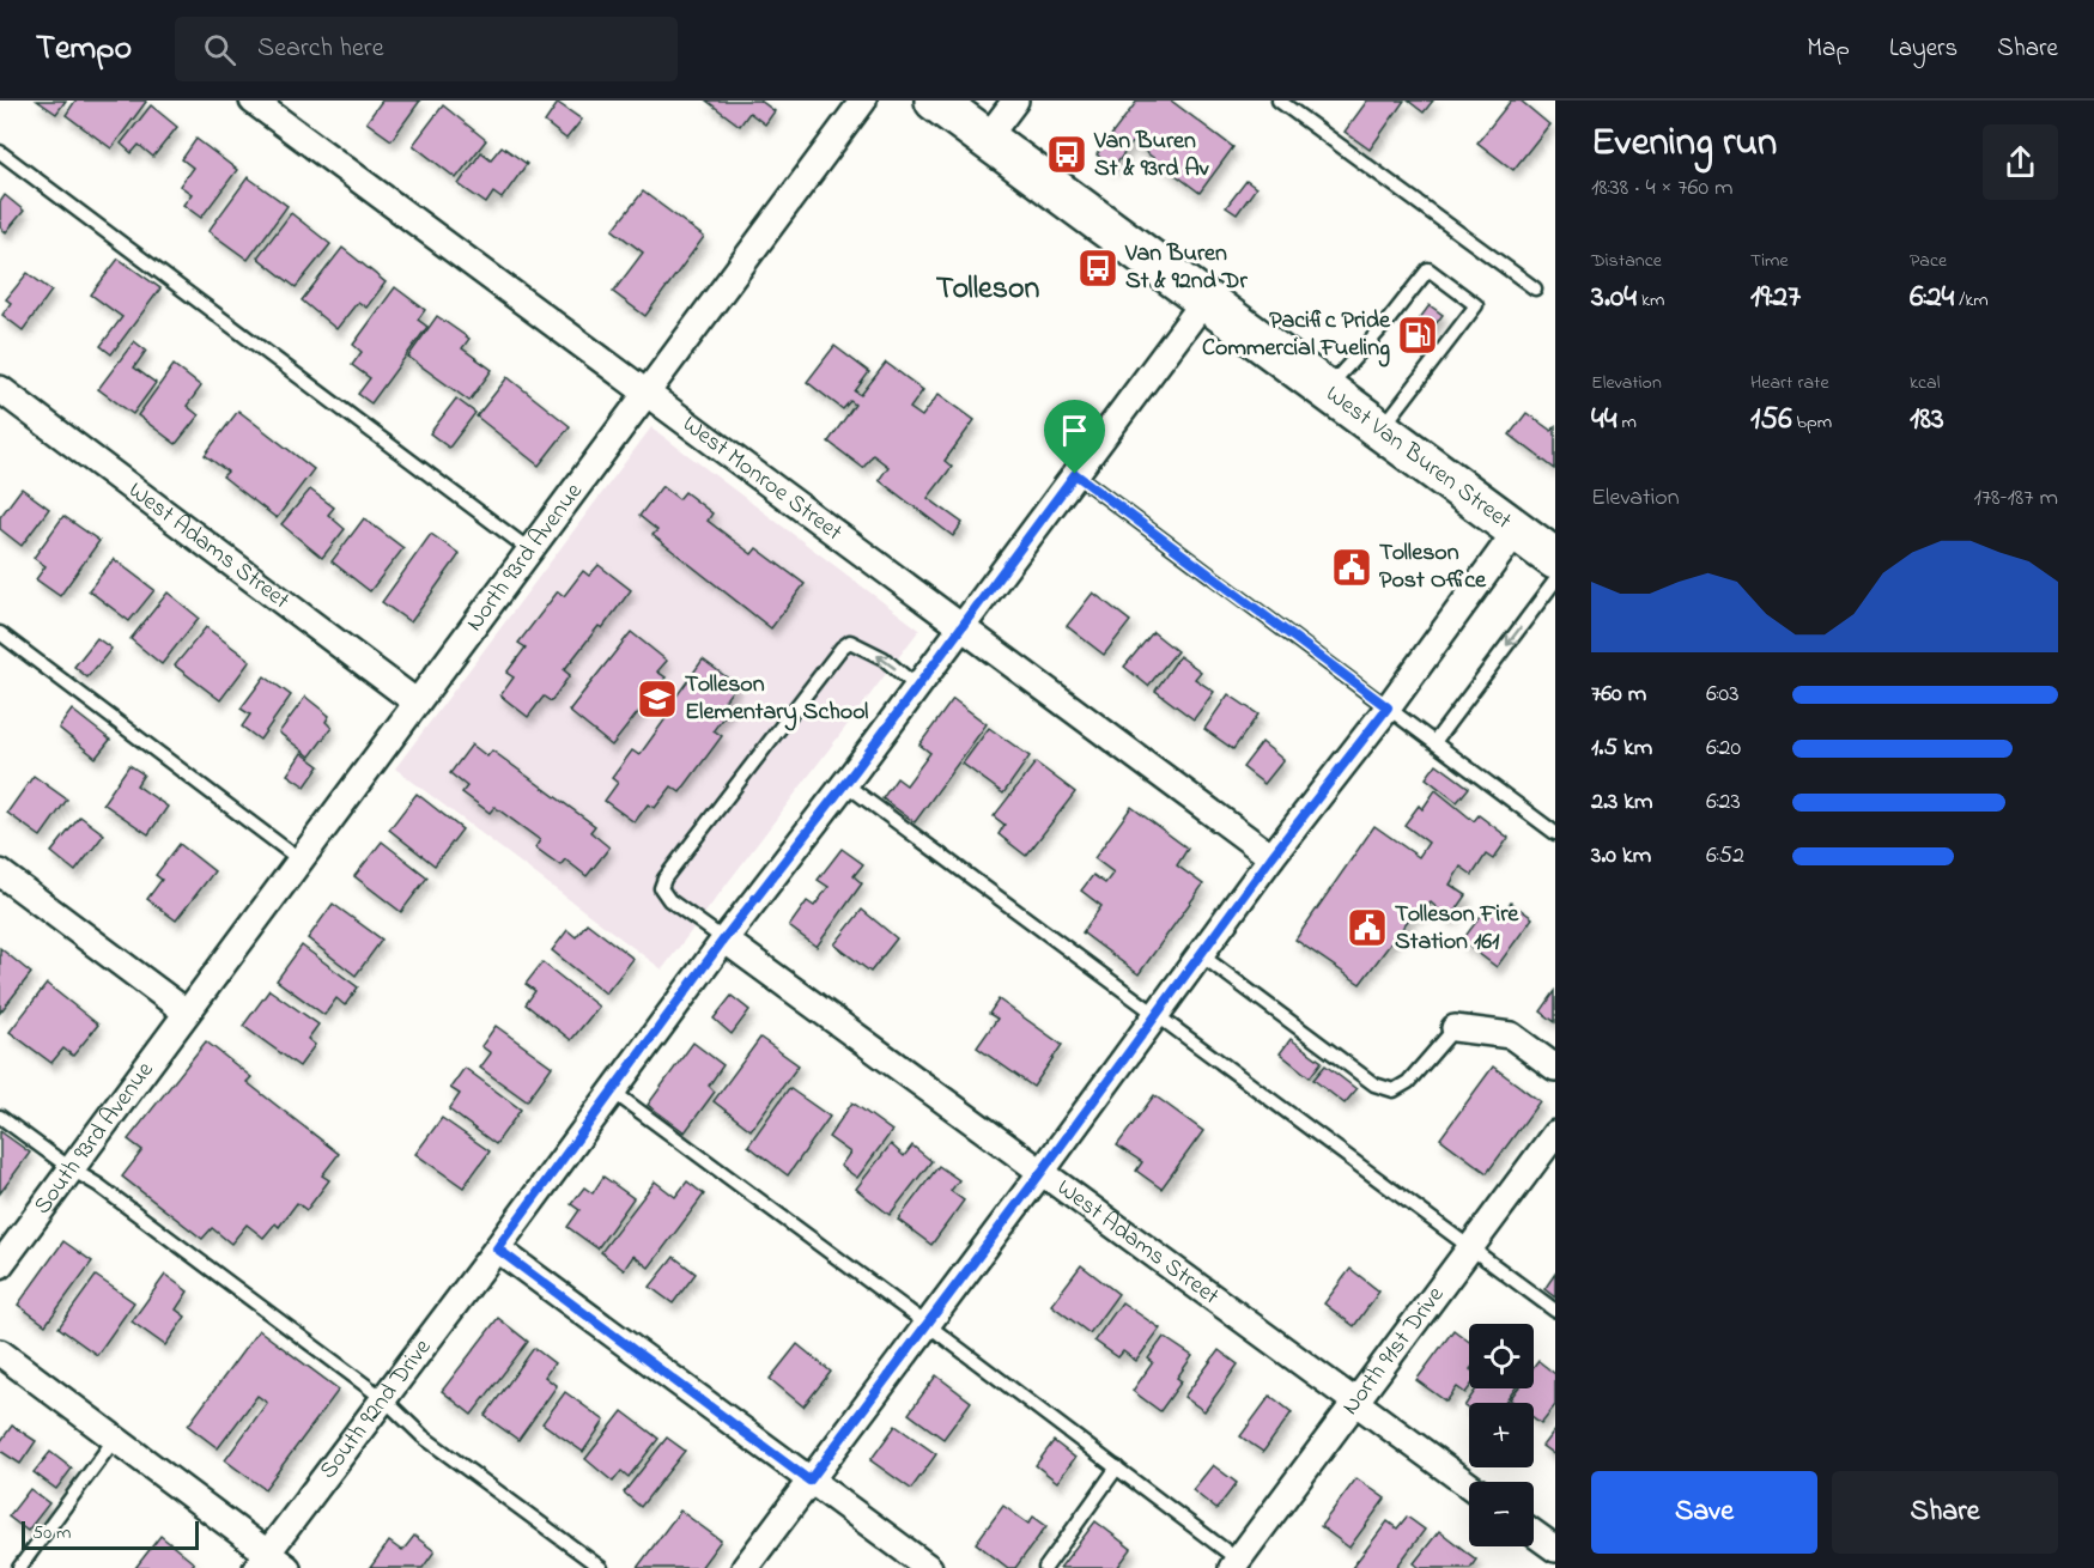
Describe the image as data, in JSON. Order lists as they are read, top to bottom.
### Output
{
  "streets": {
    "main road": ["West Van Buren Street"],
    "street": [
      "West Monroe Street",
      "West Adams Street",
      "North 93rd Avenue",
      "South 93rd Avenue",
      "North 91st Drive",
      "South 92nd Drive"
    ]
  },
  "crossings": [
    ["West Van Buren Street", "South 92nd Drive"],
    ["West Monroe Street", "North 93rd Avenue"],
    ["West Monroe Street", "South 92nd Drive"],
    ["West Adams Street", "North 93rd Avenue"],
    ["West Adams Street", "North 91st Drive"],
    ["West Adams Street", "South 92nd Drive"],
    ["North 93rd Avenue", "South 93rd Avenue"]
  ],
  "districts": ["Tolleson"],
  "places": {
    "bus stop": ["Van Buren St & 93rd Av", "Van Buren St & 92nd Dr"],
    "fuel station": ["Pacific Pride Commercial Fueling"],
    "public building": ["Tolleson Post Office", "Tolleson Fire Station 161"],
    "school or university": ["Tolleson Elementary School"]
  },
  "scale_bar": "50 m",
  "page": {
    "header": "Tempo",
    "search": "Search here",
    "nav": ["Map", "Layers", "Share"],
    "heading": ["Evening run", "18:38 · 4 × 760 m"],
    "stats": [
      ["Distance", "3.04 km"],
      ["Time", "19:27"],
      ["Pace", "6:24 /km"],
      ["Elevation", "44 m"],
      ["Heart rate", "156 bpm"],
      ["kcal", "183"]
    ],
    "chart": ["Elevation", "178–187 m"],
    "list": [
      {
        "name": "760 m",
        "note": "6:03"
      },
      {
        "name": "1.5 km",
        "note": "6:20"
      },
      {
        "name": "2.3 km",
        "note": "6:23"
      },
      {
        "name": "3.0 km",
        "note": "6:52"
      }
    ],
    "map_buttons": ["+", "−"],
    "buttons": ["Save", "Share"],
    "scale": "50 m"
  }
}
